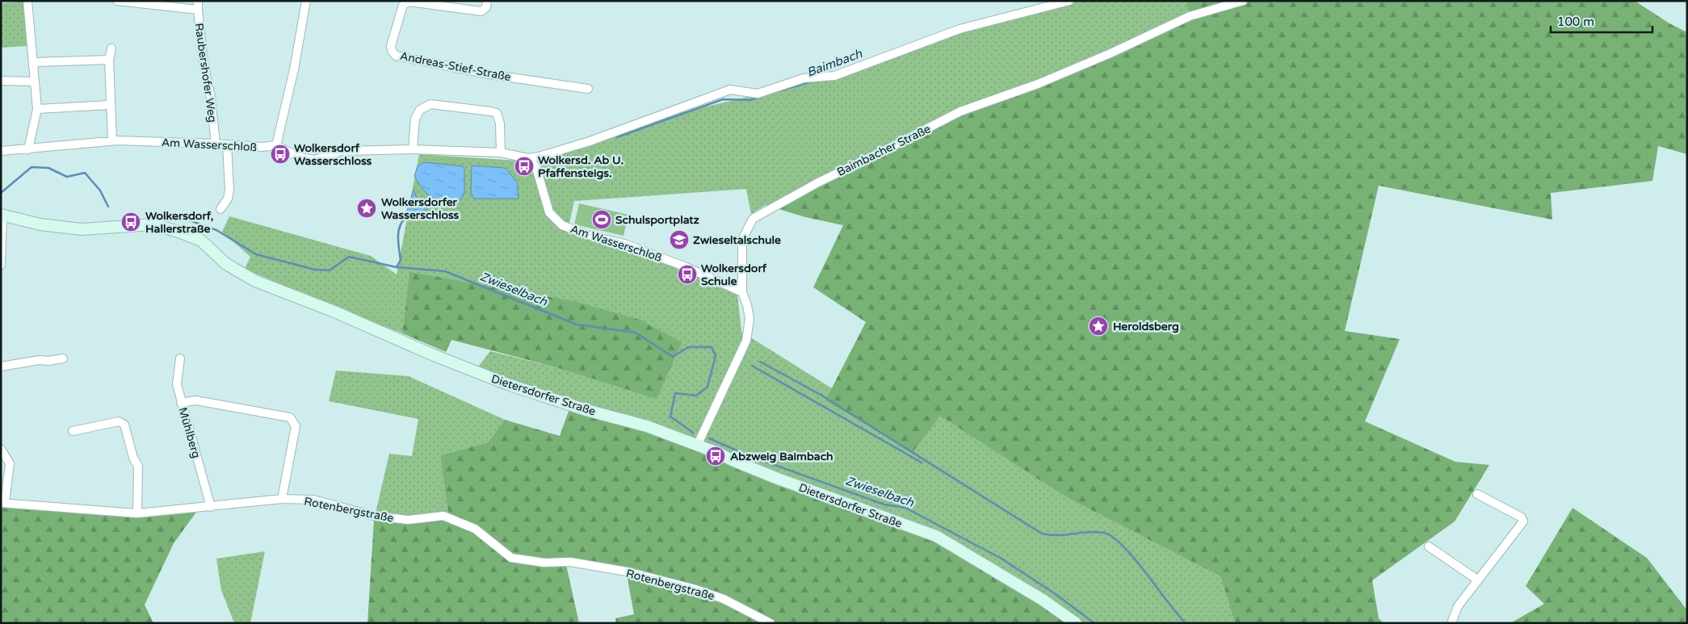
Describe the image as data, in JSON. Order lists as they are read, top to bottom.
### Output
{
  "streets": {
    "street": [
      "Andreas-Stief-Straße",
      "Raubershofer Weg",
      "Am Wasserschloß",
      "Baimbacher Straße",
      "Dietersdorfer Straße",
      "Mühlberg",
      "Rotenbergstraße"
    ]
  },
  "crossings": [
    ["Raubershofer Weg", "Am Wasserschloß"],
    ["Am Wasserschloß", "Baimbacher Straße"],
    ["Baimbacher Straße", "Dietersdorfer Straße"],
    ["Mühlberg", "Rotenbergstraße"]
  ],
  "water": ["Baimbach", "Zwieselbach"],
  "places": {
    "bus stop": [
      "Wolkersdorf Wasserschloss",
      "Wolkersd. Ab U. Pfaffensteigs.",
      "Wolkersdorf, Hallerstraße",
      "Wolkersdorf Schule",
      "Abzweig Baimbach"
    ],
    "place": ["Wolkersdorfer Wasserschloss", "Heroldsberg"],
    "sports": ["Schulsportplatz"],
    "school or university": ["Zwieseltalschule"]
  },
  "scale_bar": "100 m"
}
